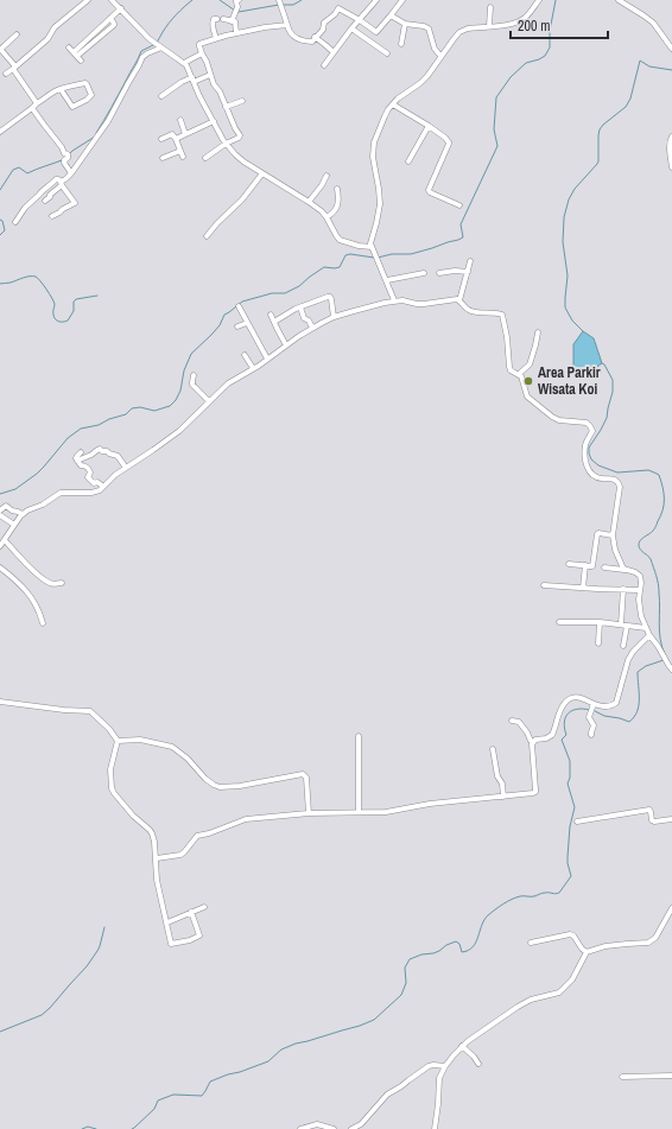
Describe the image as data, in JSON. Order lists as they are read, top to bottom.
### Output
{
  "places": ["Area Parkir Wisata Koi"],
  "scale_bar": "200 m"
}
